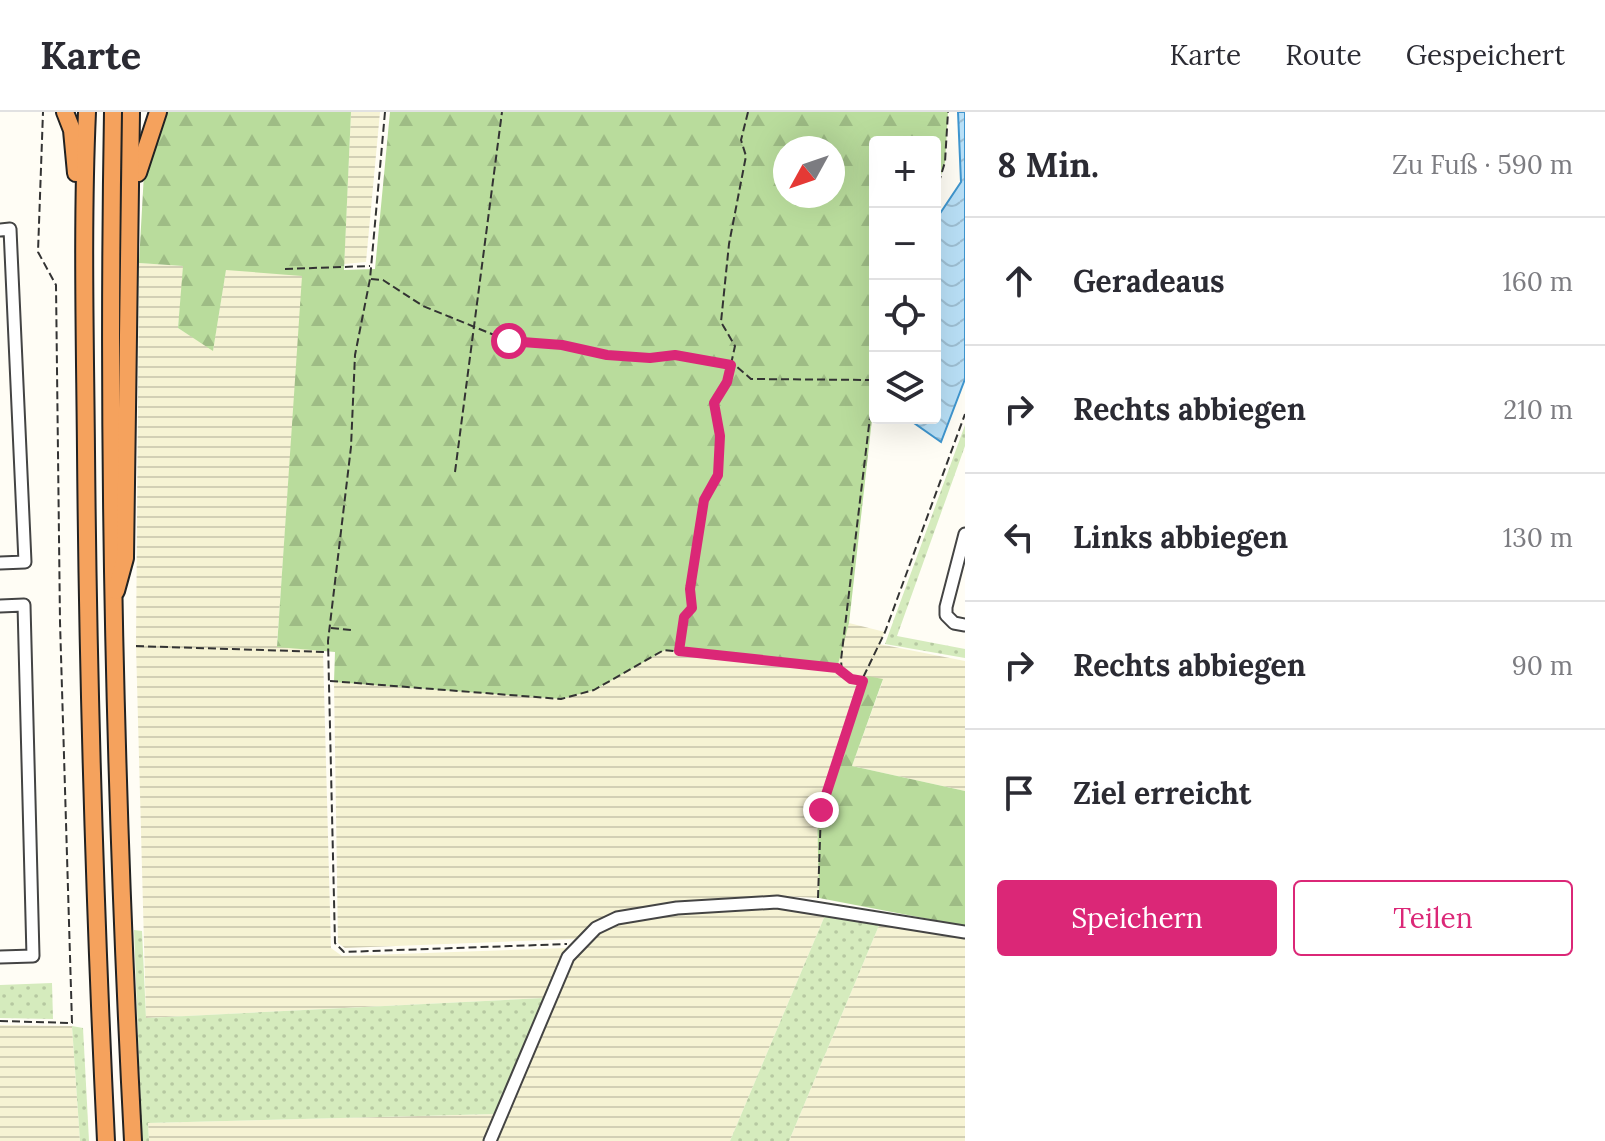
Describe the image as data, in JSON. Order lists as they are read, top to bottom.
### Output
{
  "north": "bottom left",
  "page": {
    "header": "Karte",
    "nav": ["Karte", "Route", "Gespeichert"],
    "heading": ["8 Min.", "Zu Fuß · 590 m"],
    "map_buttons": ["+", "−"],
    "list": [
      ["Geradeaus", "160 m"],
      ["Rechts abbiegen", "210 m"],
      ["Links abbiegen", "130 m"],
      ["Rechts abbiegen", "90 m"],
      "Ziel erreicht"
    ],
    "buttons": ["Speichern", "Teilen"]
  }
}
